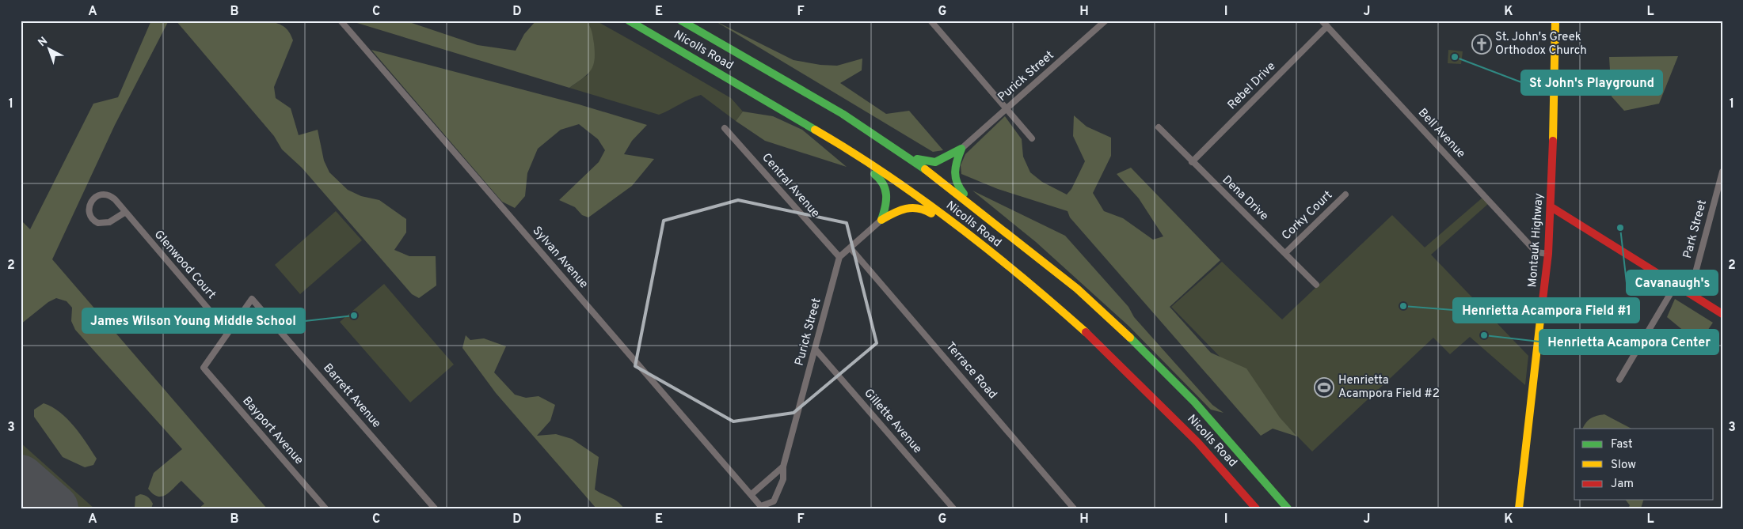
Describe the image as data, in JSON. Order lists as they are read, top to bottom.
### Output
{
  "streets": {
    "main road": ["Nicolls Road", "Montauk Highway"],
    "street": [
      "Purick Street",
      "Rebel Drive",
      "Bell Avenue",
      "Central Avenue",
      "Dena Drive",
      "Corky Court",
      "Park Street",
      "Sylvan Avenue",
      "Glenwood Court",
      "Terrace Road",
      "Barrett Avenue",
      "Gillette Avenue",
      "Bayport Avenue"
    ]
  },
  "crossings": [
    ["Purick Street", "Central Avenue"],
    ["Purick Street", "Sylvan Avenue"],
    ["Purick Street", "Gillette Avenue"],
    ["Rebel Drive", "Bell Avenue"],
    ["Rebel Drive", "Dena Drive"],
    ["Bell Avenue", "Montauk Highway"],
    ["Dena Drive", "Corky Court"],
    ["Glenwood Court", "Barrett Avenue"],
    ["Glenwood Court", "Bayport Avenue"],
    ["Barrett Avenue", "Bayport Avenue"]
  ],
  "places": {
    "church": ["St. John's Greek Orthodox Church"],
    "other": [
      "St John's Playground",
      "Cavanaugh's",
      "Henrietta Acampora Field #1",
      "James Wilson Young Middle School",
      "Henrietta Acampora Center"
    ],
    "sports": ["Henrietta Acampora Field #2"]
  },
  "legend": ["Fast", "Slow", "Jam"],
  "north": "top left",
  "grid": {
    "columns": [
      "A",
      "B",
      "C",
      "D",
      "E",
      "F",
      "G",
      "H",
      "I",
      "J",
      "K",
      "L"
    ],
    "rows": ["1", "2", "3"]
  }
}
